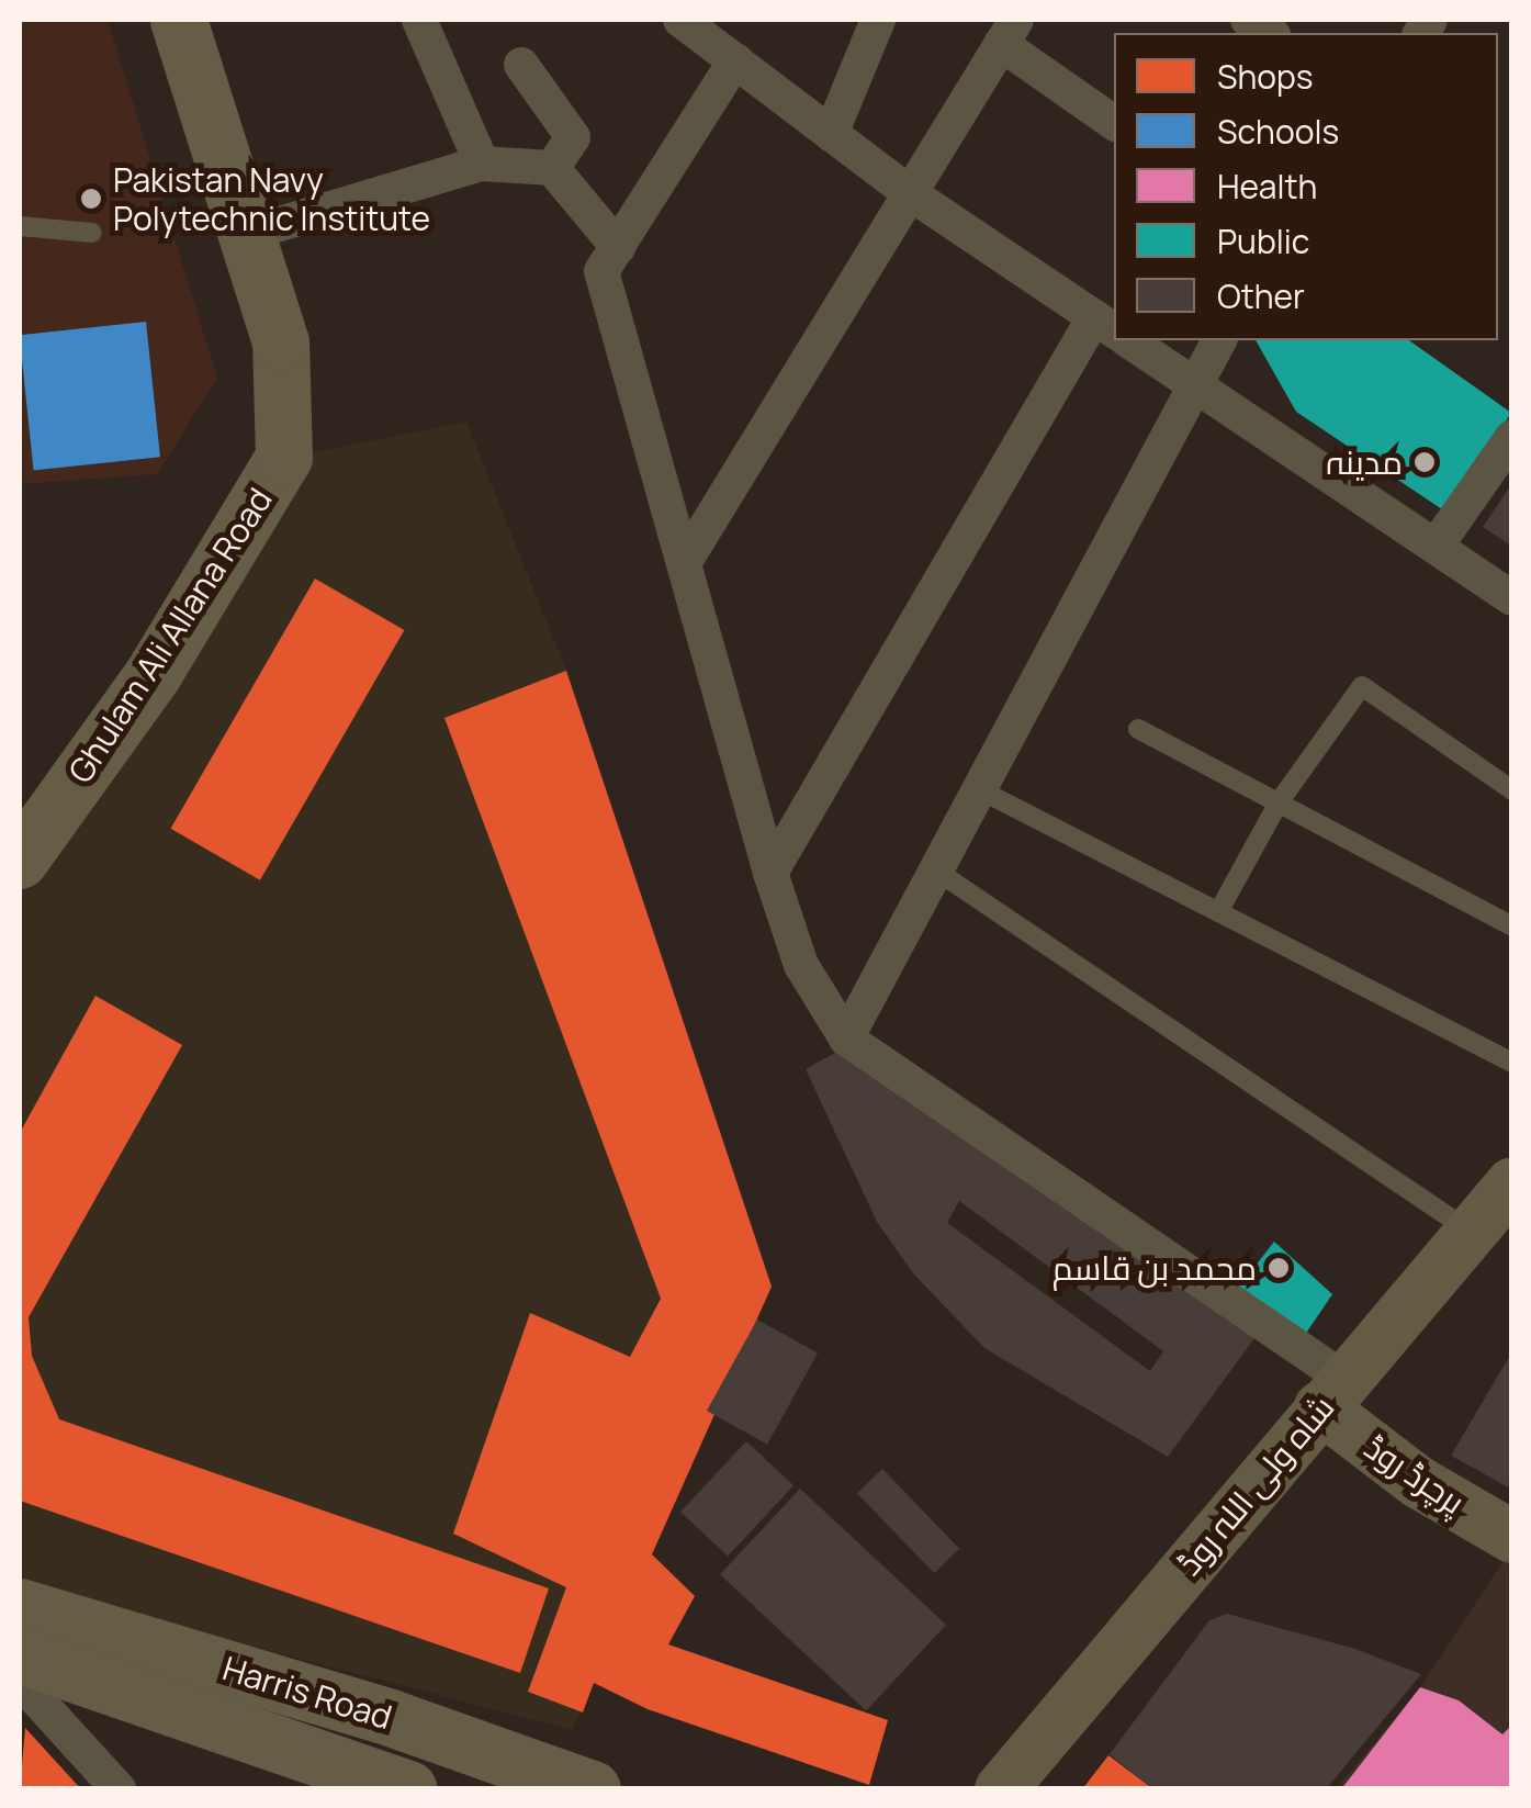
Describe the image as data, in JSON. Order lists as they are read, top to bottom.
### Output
{
  "streets": {
    "main road": ["Ghulam Ali Allana Road", "Harris Road"],
    "street": ["پرچرڈ روڈ", "شاہ ولی اللہ روڈ"]
  },
  "crossings": [
    ["پرچرڈ روڈ", "شاہ ولی اللہ روڈ"]
  ],
  "places": ["Pakistan Navy Polytechnic Institute", "مدینہ", "محمد بن قاسم"],
  "legend": [
    "Shops",
    "Schools",
    "Health",
    "Public",
    "Other"
  ]
}
